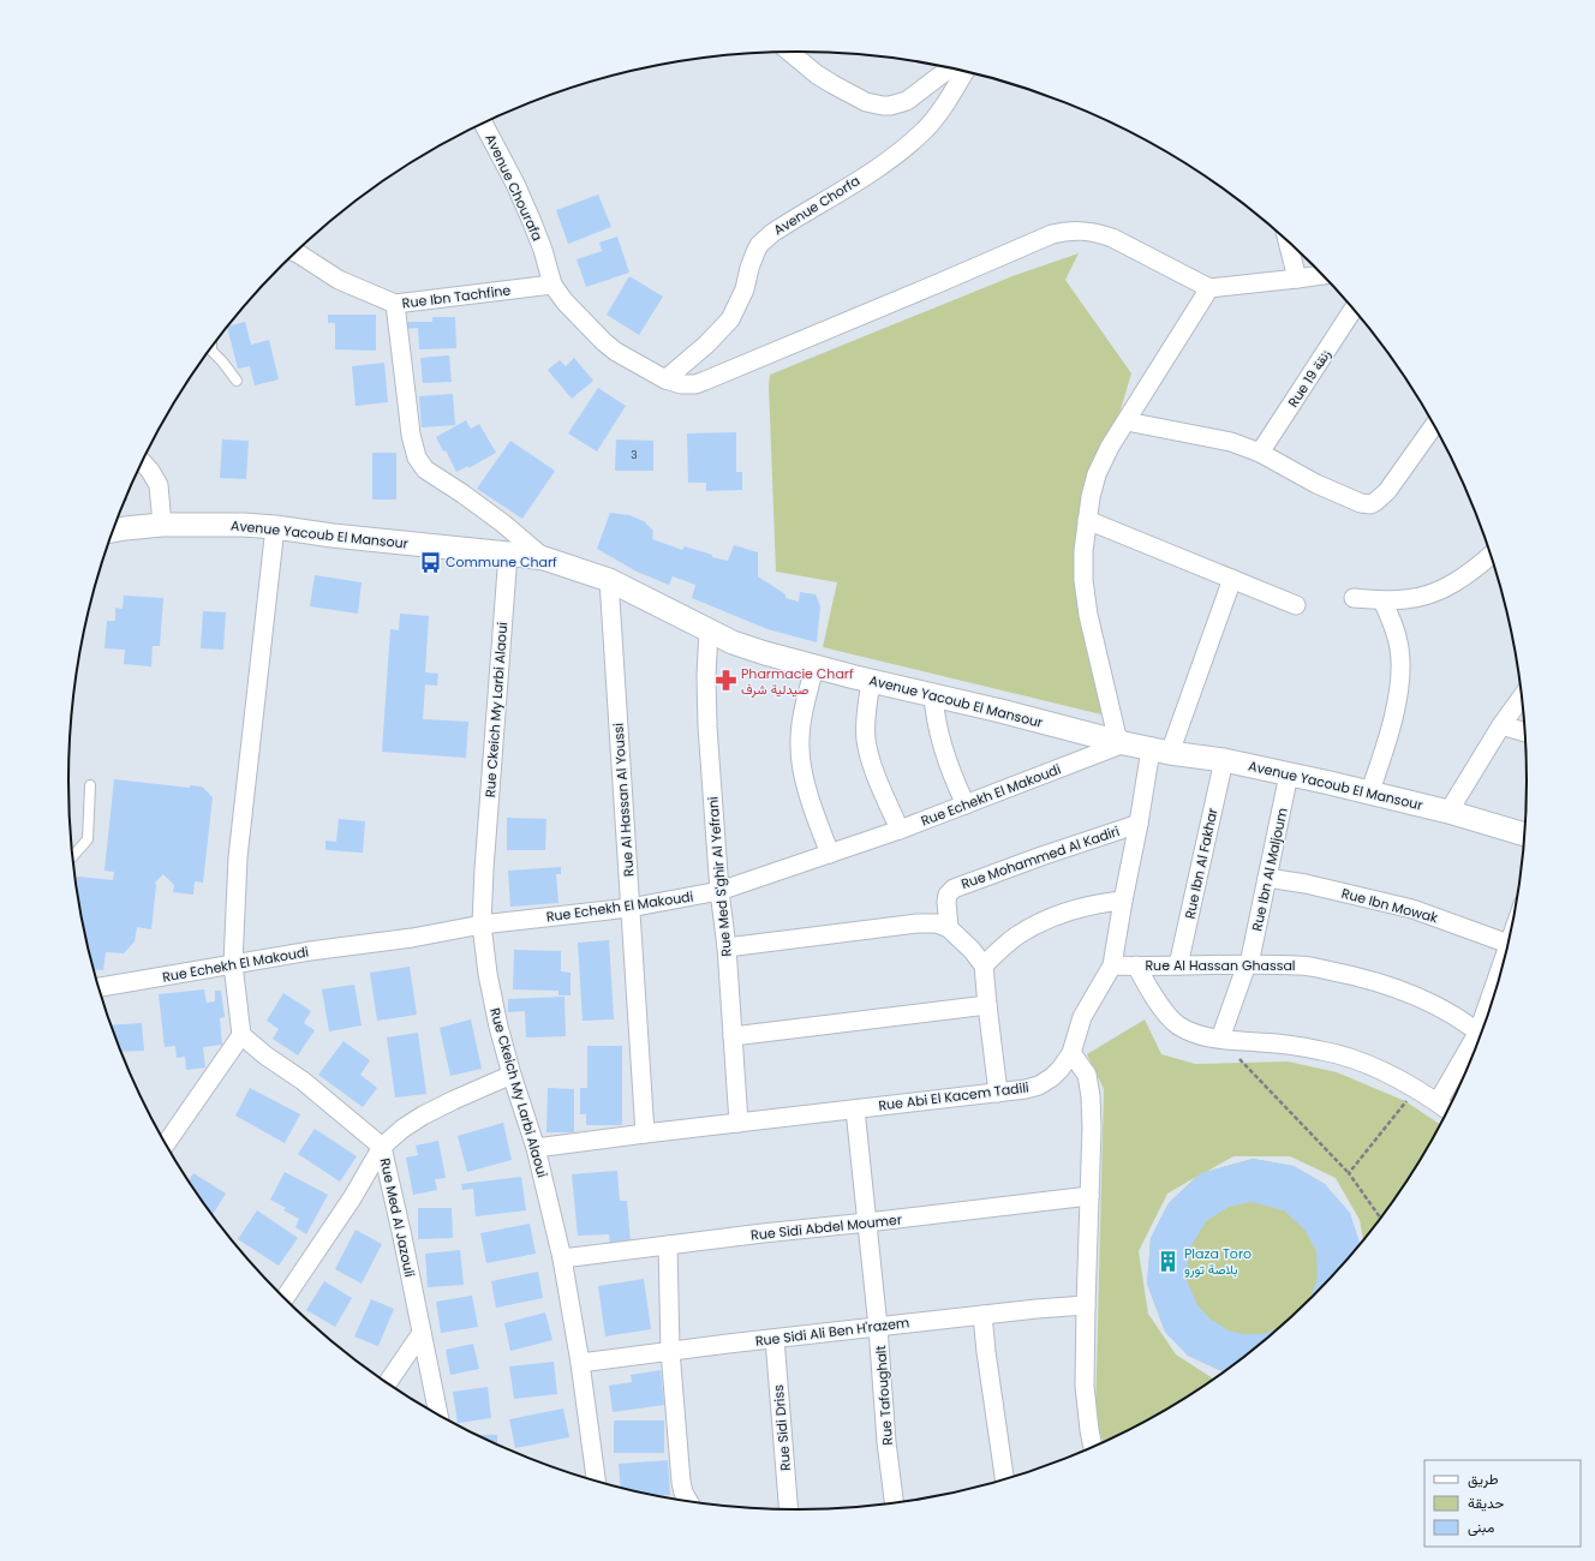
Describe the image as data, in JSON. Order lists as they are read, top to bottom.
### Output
{
  "streets": {
    "street": [
      "Avenue Chourafa",
      "Avenue Chorfa",
      "Rue Ibn Tachfine",
      "Rue 19 زنقة",
      "Avenue Yacoub El Mansour",
      "Rue Ckeich My Larbi Alaoui",
      "Rue Echekh El Makoudi",
      "Rue Al Hassan Al Youssi",
      "Rue Mohammed Al Kadiri",
      "Rue Ibn Al Fakhar",
      "Rue Ibn Al Maljoum",
      "Rue Med S'ghir Al Yefrani",
      "Rue Ibn Mowak",
      "Rue Al Hassan Ghassal",
      "Rue Abi El Kacem Tadili",
      "Rue Med Al Jazouli",
      "Rue Sidi Abdel Moumer",
      "Rue Sidi Ali Ben H'razem",
      "Rue Tafoughalt",
      "Rue Sidi Driss"
    ]
  },
  "crossings": [
    ["Avenue Chourafa", "Rue Ibn Tachfine"],
    ["Avenue Yacoub El Mansour", "Rue Ckeich My Larbi Alaoui"],
    ["Avenue Yacoub El Mansour", "Rue Echekh El Makoudi"],
    ["Avenue Yacoub El Mansour", "Rue Al Hassan Al Youssi"],
    ["Avenue Yacoub El Mansour", "Rue Ibn Al Fakhar"],
    ["Avenue Yacoub El Mansour", "Rue Ibn Al Maljoum"],
    ["Avenue Yacoub El Mansour", "Rue Med S'ghir Al Yefrani"],
    ["Avenue Yacoub El Mansour", "Rue Abi El Kacem Tadili"],
    ["Rue Ckeich My Larbi Alaoui", "Rue Echekh El Makoudi"],
    ["Rue Ckeich My Larbi Alaoui", "Rue Abi El Kacem Tadili"],
    ["Rue Ckeich My Larbi Alaoui", "Rue Sidi Abdel Moumer"],
    ["Rue Ckeich My Larbi Alaoui", "Rue Sidi Ali Ben H'razem"],
    ["Rue Echekh El Makoudi", "Rue Al Hassan Al Youssi"],
    ["Rue Echekh El Makoudi", "Rue Med S'ghir Al Yefrani"],
    ["Rue Al Hassan Al Youssi", "Rue Abi El Kacem Tadili"],
    ["Rue Mohammed Al Kadiri", "Rue Abi El Kacem Tadili"],
    ["Rue Ibn Al Fakhar", "Rue Al Hassan Ghassal"],
    ["Rue Ibn Al Maljoum", "Rue Ibn Mowak"],
    ["Rue Ibn Al Maljoum", "Rue Al Hassan Ghassal"],
    ["Rue Med S'ghir Al Yefrani", "Rue Abi El Kacem Tadili"],
    ["Rue Al Hassan Ghassal", "Rue Abi El Kacem Tadili"],
    ["Rue Abi El Kacem Tadili", "Rue Tafoughalt"],
    ["Rue Sidi Abdel Moumer", "Rue Tafoughalt"],
    ["Rue Sidi Ali Ben H'razem", "Rue Tafoughalt"],
    ["Rue Sidi Ali Ben H'razem", "Rue Sidi Driss"]
  ],
  "places": {
    "bus stop": ["Commune Charf"],
    "pharmacy": ["Pharmacie Charf صيدلية شرف"],
    "building": ["Plaza Toro بلاصة تورو"]
  },
  "house_numbers": ["3"],
  "legend": ["طريق", "حديقة", "مبنى"]
}
